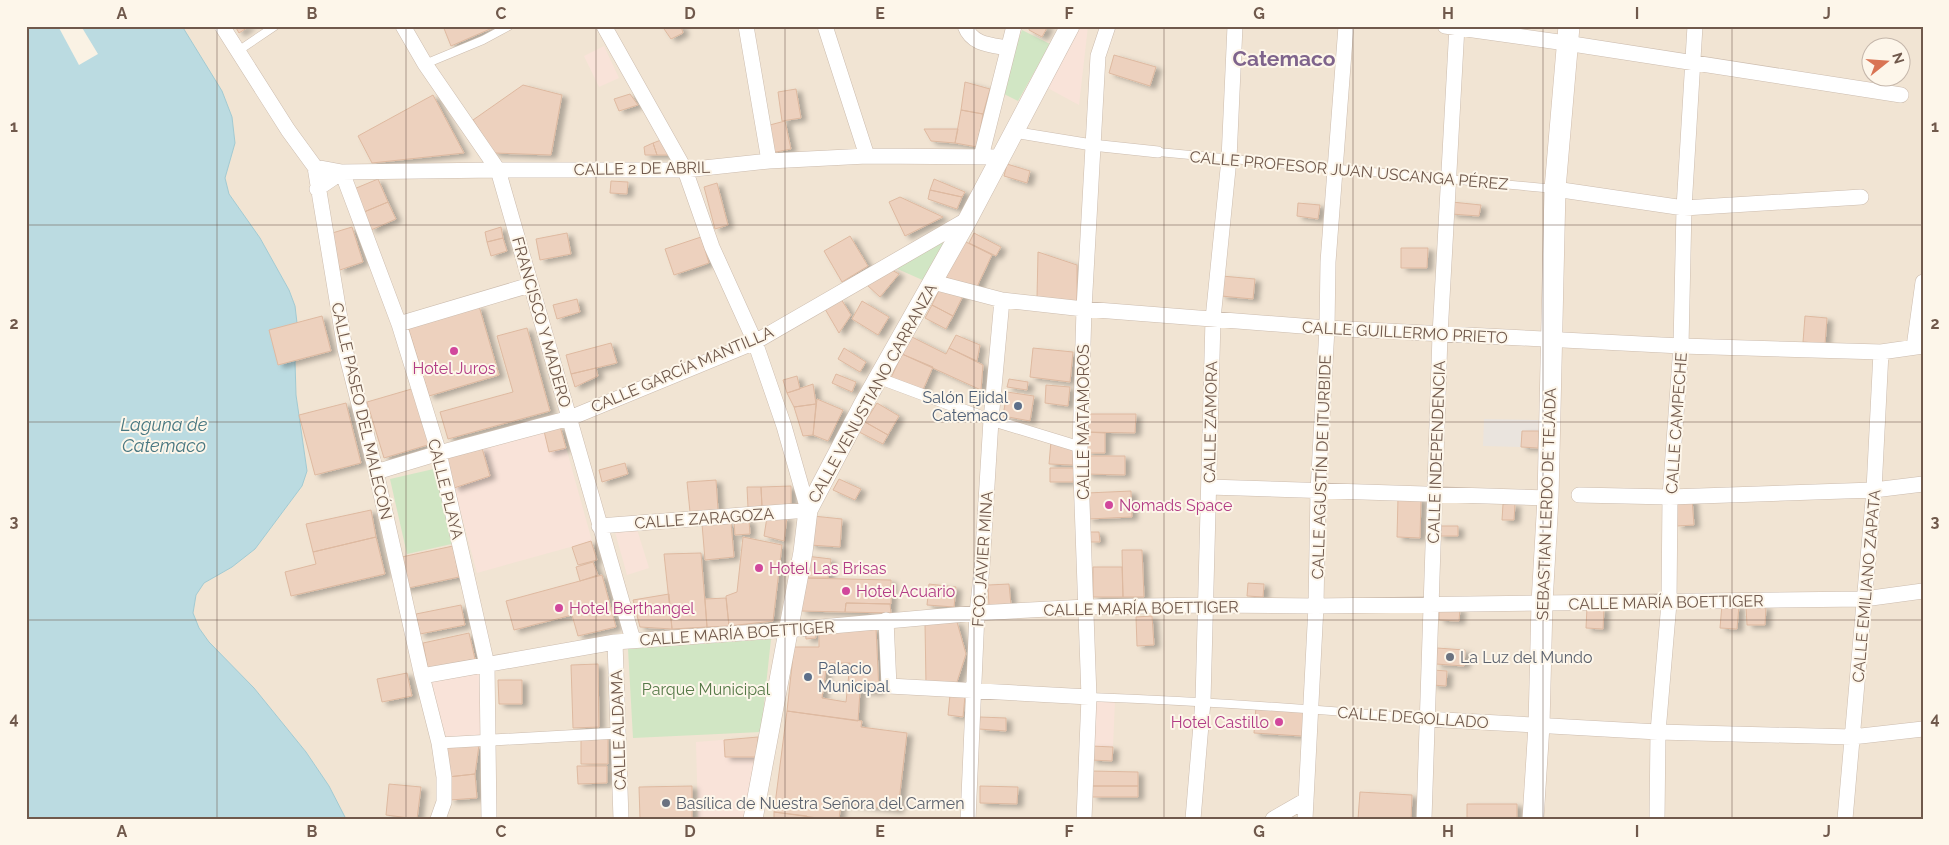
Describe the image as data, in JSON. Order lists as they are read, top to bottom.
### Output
{
  "streets": {
    "main road": ["SEBASTIAN LERDO DE TEJADA"],
    "street": [
      "CALLE 2 DE ABRIL",
      "CALLE PROFESOR JUAN USCANGA PÉREZ",
      "FRANCISCO Y MADERO",
      "CALLE GUILLERMO PRIETO",
      "CALLE GARCÍA MANTILLA",
      "CALLE VENUSTIANO CARRANZA",
      "CALLE PASEO DEL MALECÓN",
      "CALLE MATAMOROS",
      "CALLE ZAMORA",
      "CALLE CAMPECHE",
      "CALLE INDEPENDENCIA",
      "CALLE AGUSTÍN DE ITURBIDE",
      "CALLE PLAYA",
      "CALLE ZARAGOZA",
      "FCO. JAVIER MINA",
      "CALLE EMILIANO ZAPATA",
      "CALLE MARÍA BOETTIGER",
      "CALLE DEGOLLADO",
      "CALLE ALDAMA"
    ]
  },
  "crossings": [
    ["CALLE 2 DE ABRIL", "FRANCISCO Y MADERO"],
    ["CALLE 2 DE ABRIL", "CALLE VENUSTIANO CARRANZA"],
    ["CALLE 2 DE ABRIL", "CALLE PASEO DEL MALECÓN"],
    ["CALLE 2 DE ABRIL", "CALLE PLAYA"],
    ["CALLE PROFESOR JUAN USCANGA PÉREZ", "CALLE VENUSTIANO CARRANZA"],
    ["CALLE PROFESOR JUAN USCANGA PÉREZ", "CALLE MATAMOROS"],
    ["CALLE PROFESOR JUAN USCANGA PÉREZ", "CALLE ZAMORA"],
    ["CALLE PROFESOR JUAN USCANGA PÉREZ", "CALLE CAMPECHE"],
    ["CALLE PROFESOR JUAN USCANGA PÉREZ", "CALLE INDEPENDENCIA"],
    ["CALLE PROFESOR JUAN USCANGA PÉREZ", "CALLE AGUSTÍN DE ITURBIDE"],
    ["CALLE PROFESOR JUAN USCANGA PÉREZ", "SEBASTIAN LERDO DE TEJADA"],
    ["FRANCISCO Y MADERO", "CALLE GARCÍA MANTILLA"],
    ["FRANCISCO Y MADERO", "CALLE ZARAGOZA"],
    ["FRANCISCO Y MADERO", "CALLE MARÍA BOETTIGER"],
    ["CALLE GUILLERMO PRIETO", "CALLE VENUSTIANO CARRANZA"],
    ["CALLE GUILLERMO PRIETO", "CALLE MATAMOROS"],
    ["CALLE GUILLERMO PRIETO", "CALLE ZAMORA"],
    ["CALLE GUILLERMO PRIETO", "CALLE CAMPECHE"],
    ["CALLE GUILLERMO PRIETO", "CALLE INDEPENDENCIA"],
    ["CALLE GUILLERMO PRIETO", "CALLE AGUSTÍN DE ITURBIDE"],
    ["CALLE GUILLERMO PRIETO", "SEBASTIAN LERDO DE TEJADA"],
    ["CALLE GUILLERMO PRIETO", "FCO. JAVIER MINA"],
    ["CALLE GUILLERMO PRIETO", "CALLE EMILIANO ZAPATA"],
    ["CALLE GARCÍA MANTILLA", "CALLE VENUSTIANO CARRANZA"],
    ["CALLE GARCÍA MANTILLA", "CALLE PASEO DEL MALECÓN"],
    ["CALLE GARCÍA MANTILLA", "CALLE PLAYA"],
    ["CALLE VENUSTIANO CARRANZA", "CALLE ZARAGOZA"],
    ["CALLE VENUSTIANO CARRANZA", "CALLE MARÍA BOETTIGER"],
    ["CALLE PASEO DEL MALECÓN", "CALLE MARÍA BOETTIGER"],
    ["CALLE MATAMOROS", "CALLE MARÍA BOETTIGER"],
    ["CALLE MATAMOROS", "CALLE DEGOLLADO"],
    ["CALLE ZAMORA", "CALLE MARÍA BOETTIGER"],
    ["CALLE ZAMORA", "CALLE DEGOLLADO"],
    ["CALLE CAMPECHE", "CALLE MARÍA BOETTIGER"],
    ["CALLE CAMPECHE", "CALLE DEGOLLADO"],
    ["CALLE INDEPENDENCIA", "CALLE MARÍA BOETTIGER"],
    ["CALLE INDEPENDENCIA", "CALLE DEGOLLADO"],
    ["CALLE AGUSTÍN DE ITURBIDE", "CALLE MARÍA BOETTIGER"],
    ["CALLE AGUSTÍN DE ITURBIDE", "CALLE DEGOLLADO"],
    ["CALLE PLAYA", "CALLE MARÍA BOETTIGER"],
    ["SEBASTIAN LERDO DE TEJADA", "CALLE MARÍA BOETTIGER"],
    ["SEBASTIAN LERDO DE TEJADA", "CALLE DEGOLLADO"],
    ["FCO. JAVIER MINA", "CALLE MARÍA BOETTIGER"],
    ["FCO. JAVIER MINA", "CALLE DEGOLLADO"],
    ["CALLE EMILIANO ZAPATA", "CALLE MARÍA BOETTIGER"],
    ["CALLE EMILIANO ZAPATA", "CALLE DEGOLLADO"],
    ["CALLE MARÍA BOETTIGER", "CALLE DEGOLLADO"],
    ["CALLE MARÍA BOETTIGER", "CALLE ALDAMA"]
  ],
  "districts": ["Catemaco"],
  "water": ["Laguna de Catemaco"],
  "parks": ["Parque Municipal"],
  "places": [
    "Hotel Juros",
    "Salón Ejidal Catemaco",
    "Nomads Space",
    "Hotel Las Brisas",
    "Hotel Acuario",
    "Hotel Berthangel",
    "La Luz del Mundo",
    "Palacio Municipal",
    "Hotel Castillo",
    "Basílica de Nuestra Señora del Carmen"
  ],
  "north": "right",
  "grid": {
    "columns": [
      "A",
      "B",
      "C",
      "D",
      "E",
      "F",
      "G",
      "H",
      "I",
      "J"
    ],
    "rows": [
      "1",
      "2",
      "3",
      "4"
    ]
  }
}
